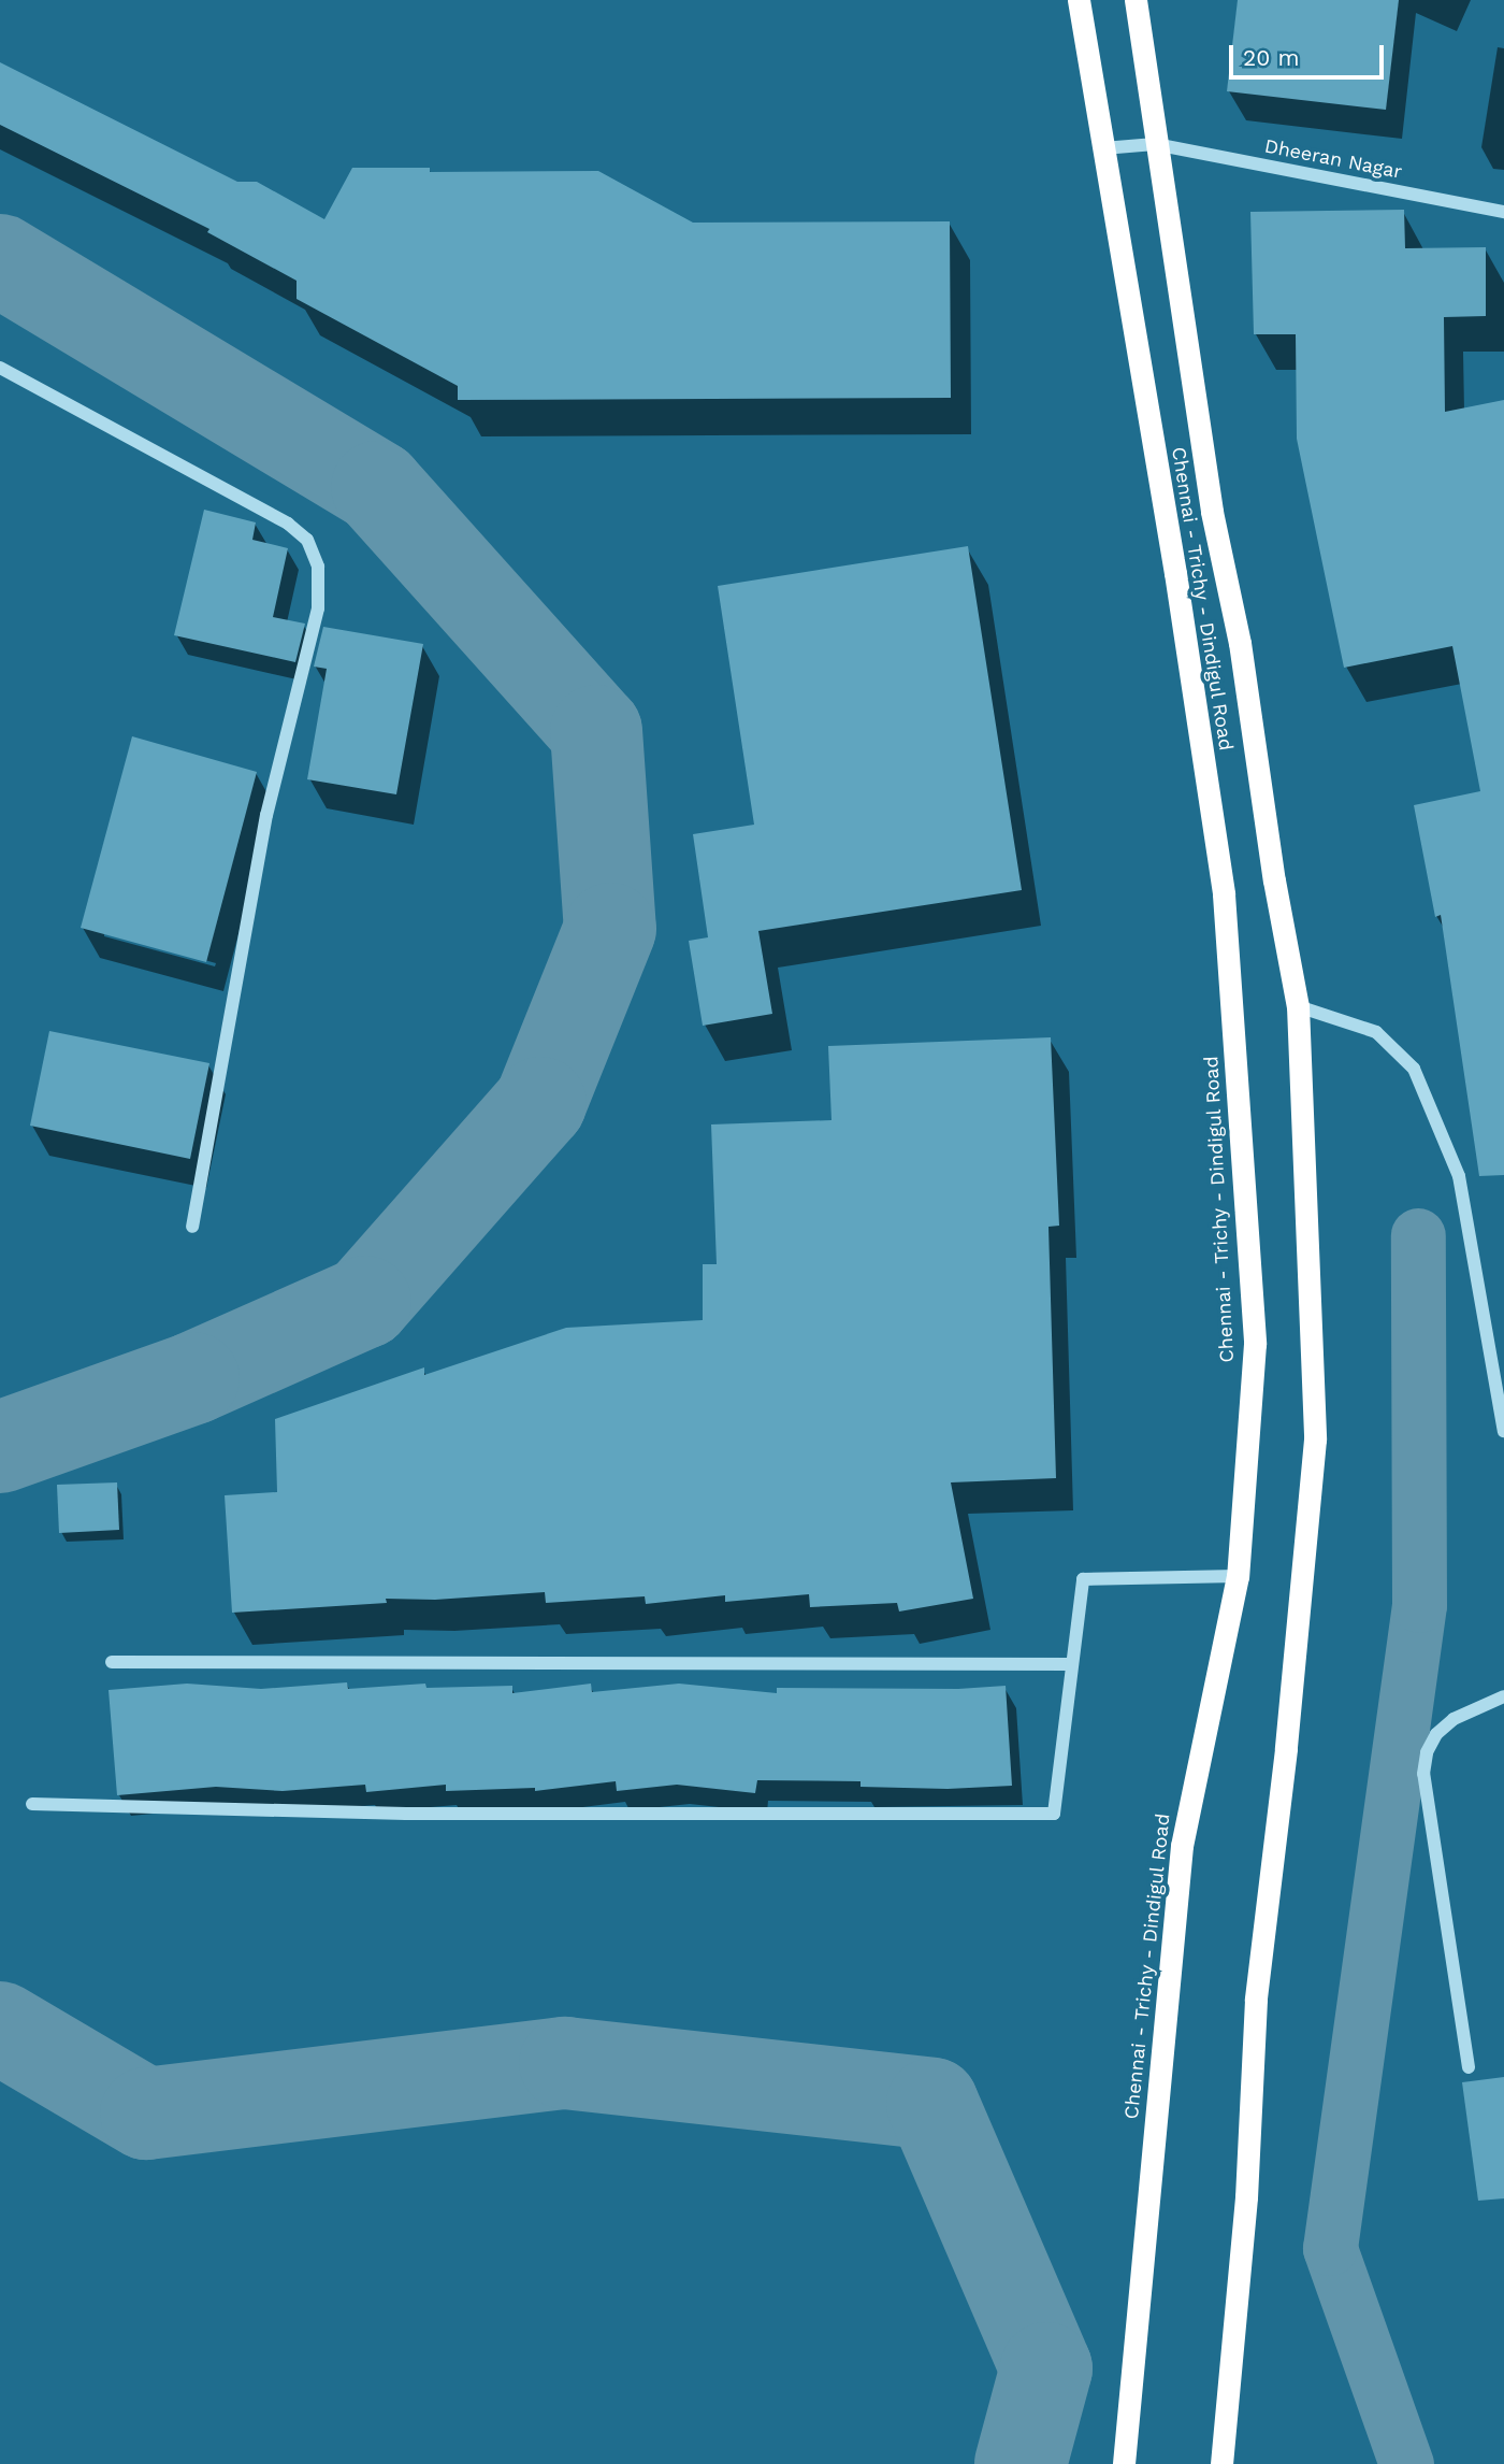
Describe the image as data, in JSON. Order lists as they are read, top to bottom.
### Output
{
  "streets": {
    "highway": ["Chennai - Trichy - Dindigul Road"],
    "street": ["Dheeran Nagar"]
  },
  "crossings": [
    ["Dheeran Nagar", "Chennai - Trichy - Dindigul Road"]
  ],
  "scale_bar": "20 m"
}
